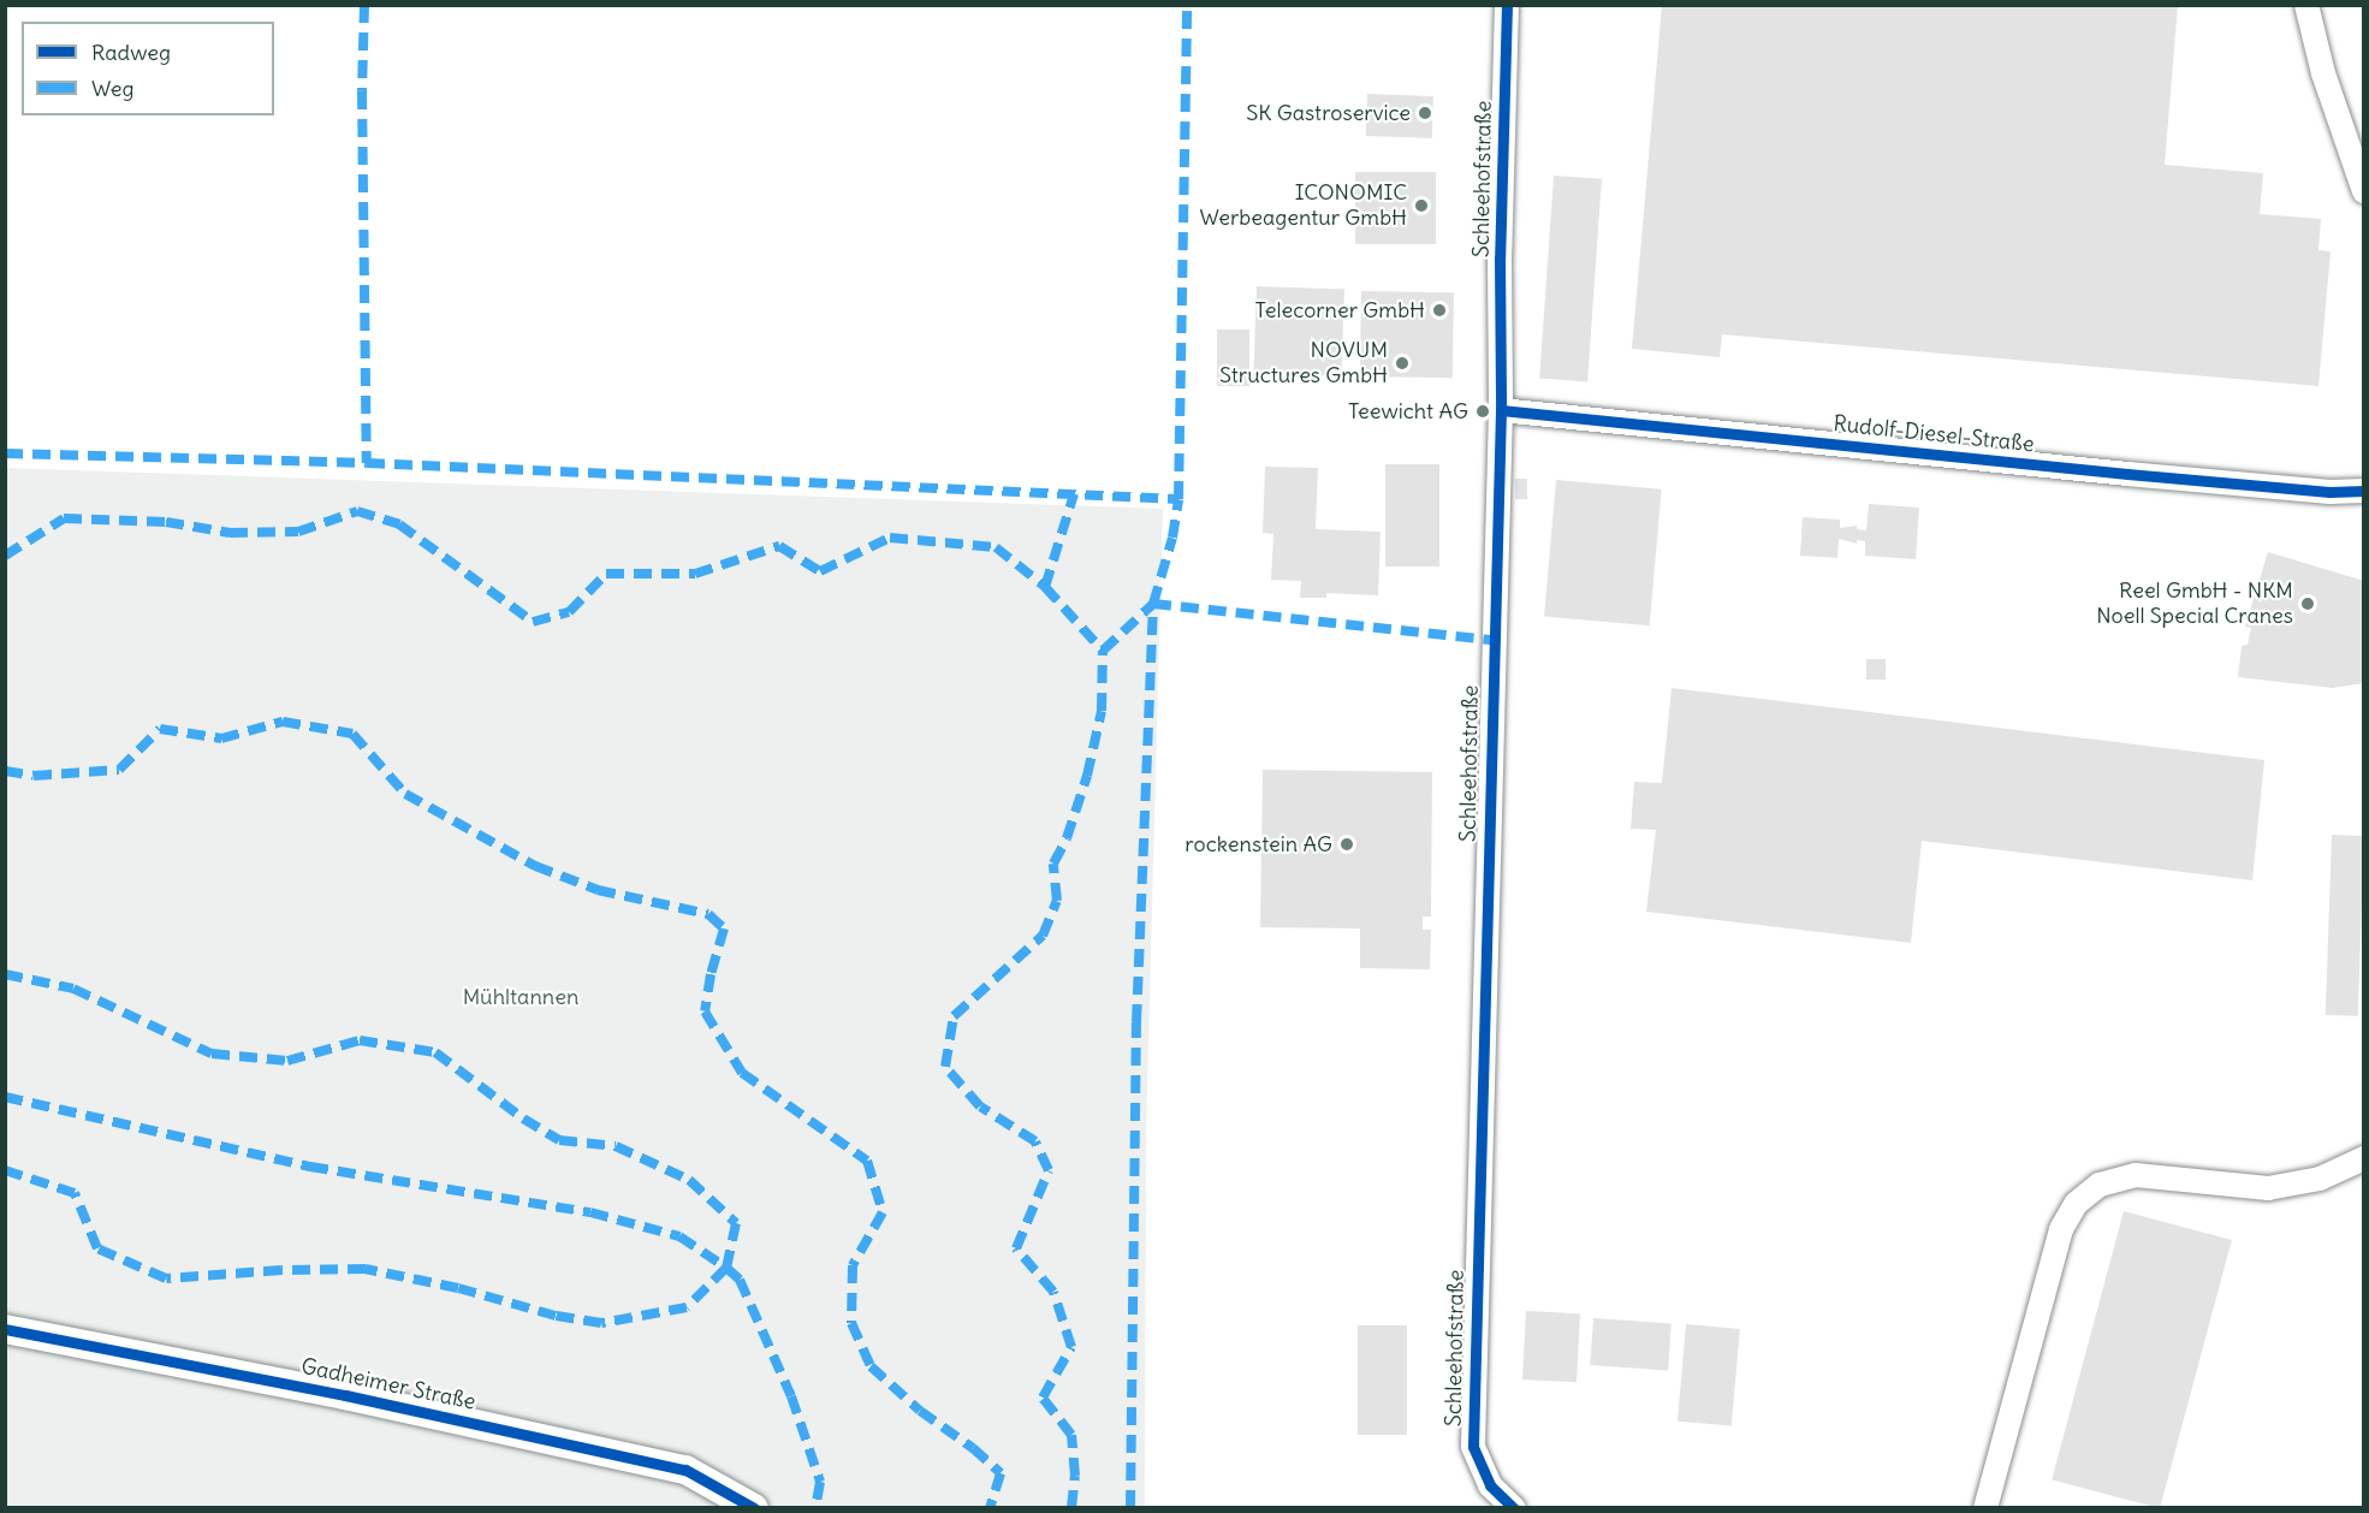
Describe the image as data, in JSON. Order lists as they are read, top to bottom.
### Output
{
  "streets": {
    "street": ["Schleehofstraße", "Rudolf-Diesel-Straße", "Gadheimer Straße"]
  },
  "crossings": [
    ["Schleehofstraße", "Rudolf-Diesel-Straße"]
  ],
  "parks": ["Mühltannen"],
  "places": [
    "SK Gastroservice",
    "ICONOMIC Werbeagentur GmbH",
    "Telecorner GmbH",
    "NOVUM Structures GmbH",
    "Teewicht AG",
    "Reel GmbH - NKM Noell Special Cranes",
    "rockenstein AG"
  ],
  "legend": ["Radweg", "Weg"]
}
